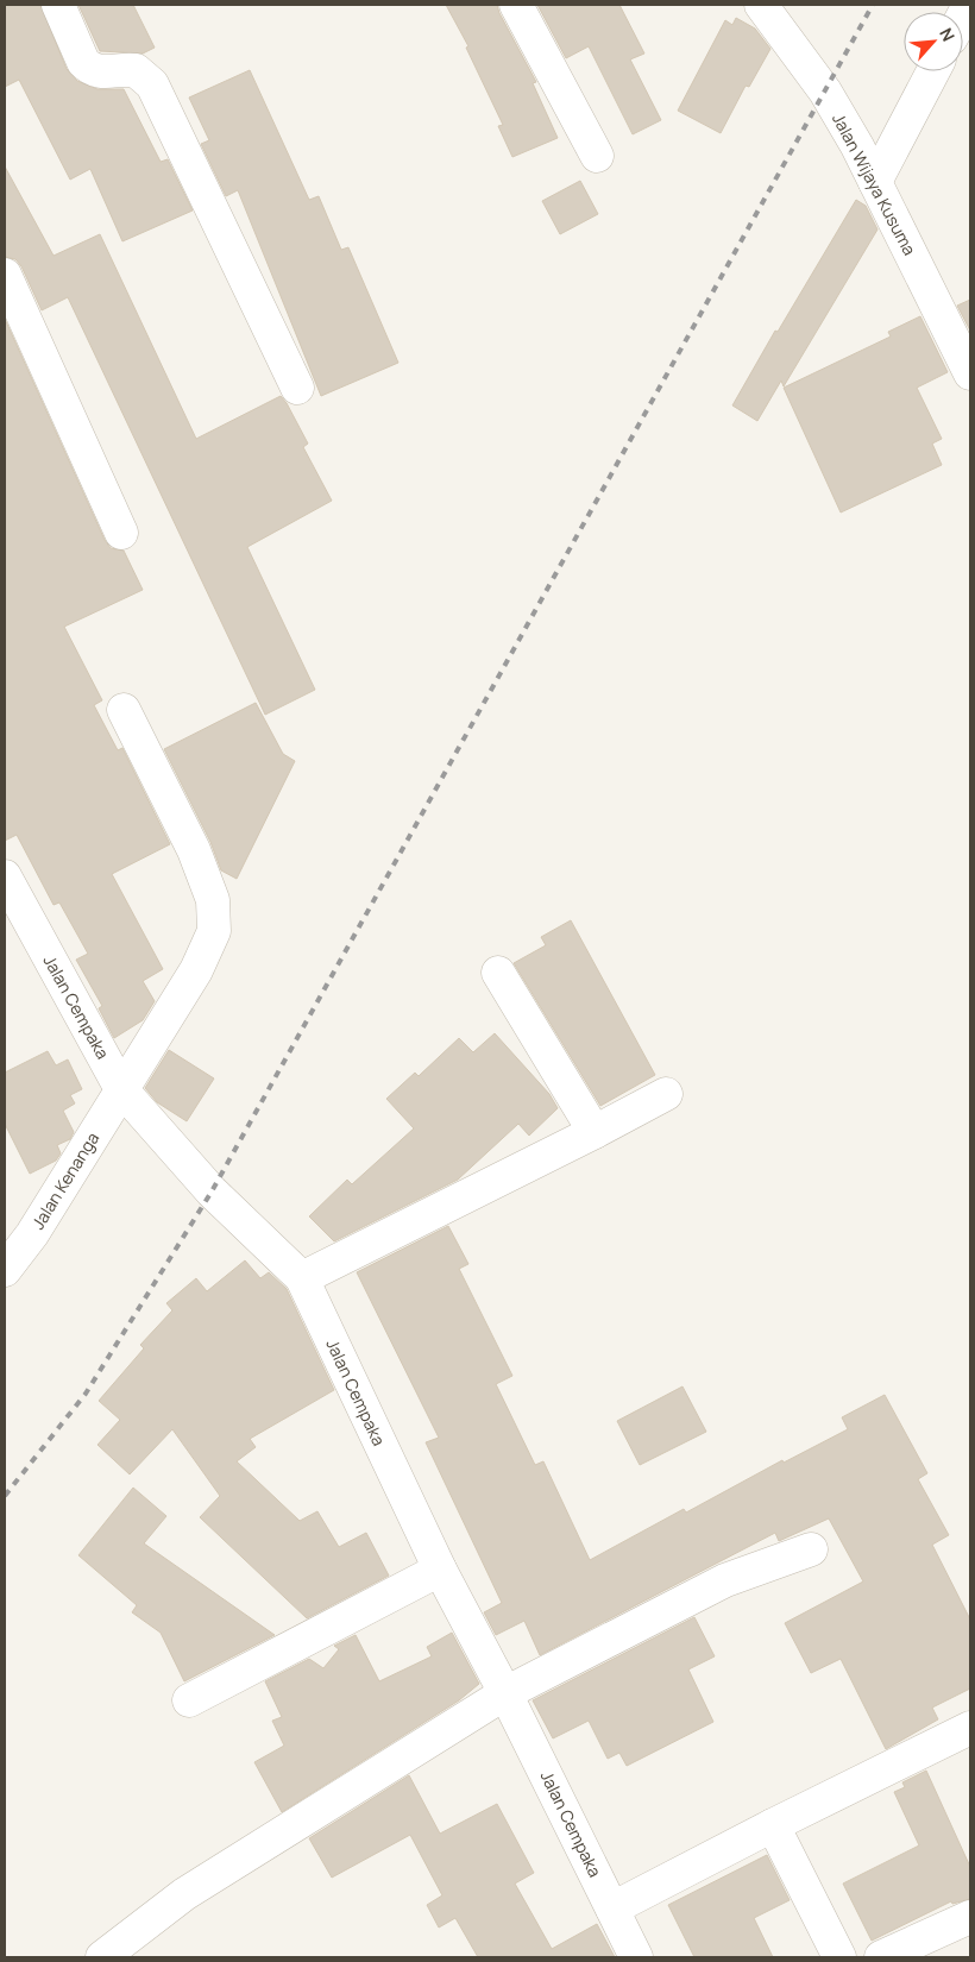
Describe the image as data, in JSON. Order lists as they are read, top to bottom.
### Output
{
  "streets": {
    "street": ["Jalan Wijaya Kusuma", "Jalan Cempaka", "Jalan Kenanga"]
  },
  "crossings": [
    ["Jalan Cempaka", "Jalan Kenanga"]
  ],
  "north": "top right"
}
